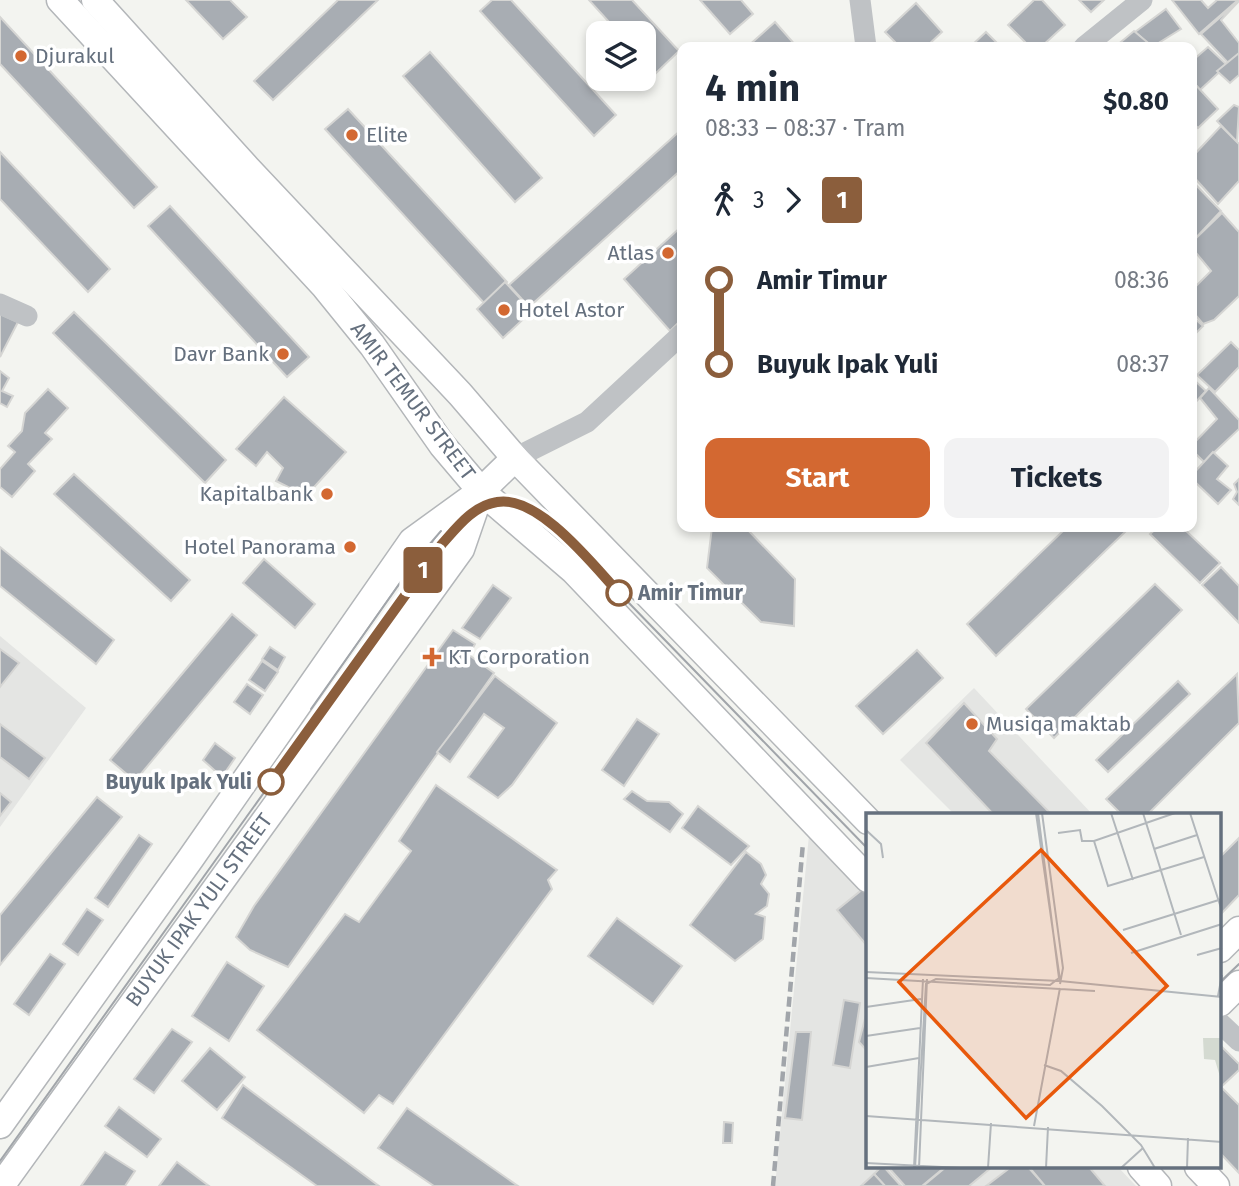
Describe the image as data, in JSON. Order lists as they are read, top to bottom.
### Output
{
  "streets": {
    "main road": ["AMIR TEMUR STREET", "BUYUK IPAK YULI STREET"]
  },
  "crossings": [
    ["AMIR TEMUR STREET", "BUYUK IPAK YULI STREET"]
  ],
  "places": {
    "other": [
      "Djurakul",
      "Elite",
      "Atlas",
      "Hotel Astor",
      "Davr Bank",
      "Kapitalbank",
      "Hotel Panorama",
      "Amir Timur",
      "Musiqa maktab",
      "Buyuk Ipak Yuli"
    ],
    "health": ["KT Corporation"]
  },
  "lines": ["tram line 1"],
  "page": {
    "on_map": "1",
    "heading": ["4 min", "08:33 – 08:37 · Tram", "$0.80"],
    "legs": ["3", "1"],
    "list": [
      {
        "name": "Amir Timur",
        "value": "08:36"
      },
      {
        "name": "Buyuk Ipak Yuli",
        "value": "08:37"
      }
    ],
    "buttons": ["Start", "Tickets"]
  }
}
